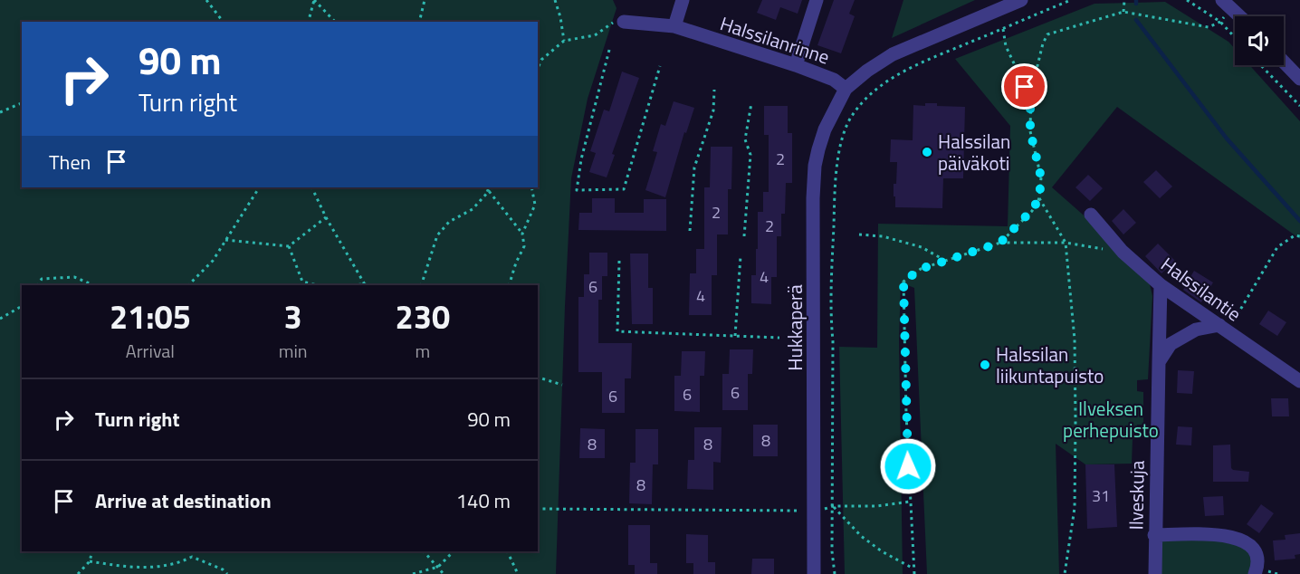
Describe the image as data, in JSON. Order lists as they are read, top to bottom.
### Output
{
  "streets": {
    "street": [
      "Halssilanrinne",
      "Halssilantie",
      "Hukkaperä",
      "Ilveskuja"
    ]
  },
  "crossings": [
    ["Halssilanrinne", "Hukkaperä"],
    ["Halssilantie", "Ilveskuja"]
  ],
  "parks": ["Ilveksen perhepuisto"],
  "places": ["Halssilan päiväkoti", "Halssilan liikuntapuisto"],
  "house_numbers": [
    "2",
    "2",
    "2",
    "4",
    "6",
    "4",
    "6",
    "6",
    "6",
    "8",
    "8",
    "8",
    "8",
    "31"
  ],
  "page": {
    "turn": ["90 m", "Turn right"],
    "then": "Then",
    "eta": [
      "21:05",
      "Arrival",
      "3",
      "min",
      "230",
      "m"
    ],
    "list": [
      {
        "name": "Turn right",
        "value": "90 m"
      },
      {
        "name": "Arrive at destination",
        "value": "140 m"
      }
    ]
  }
}
